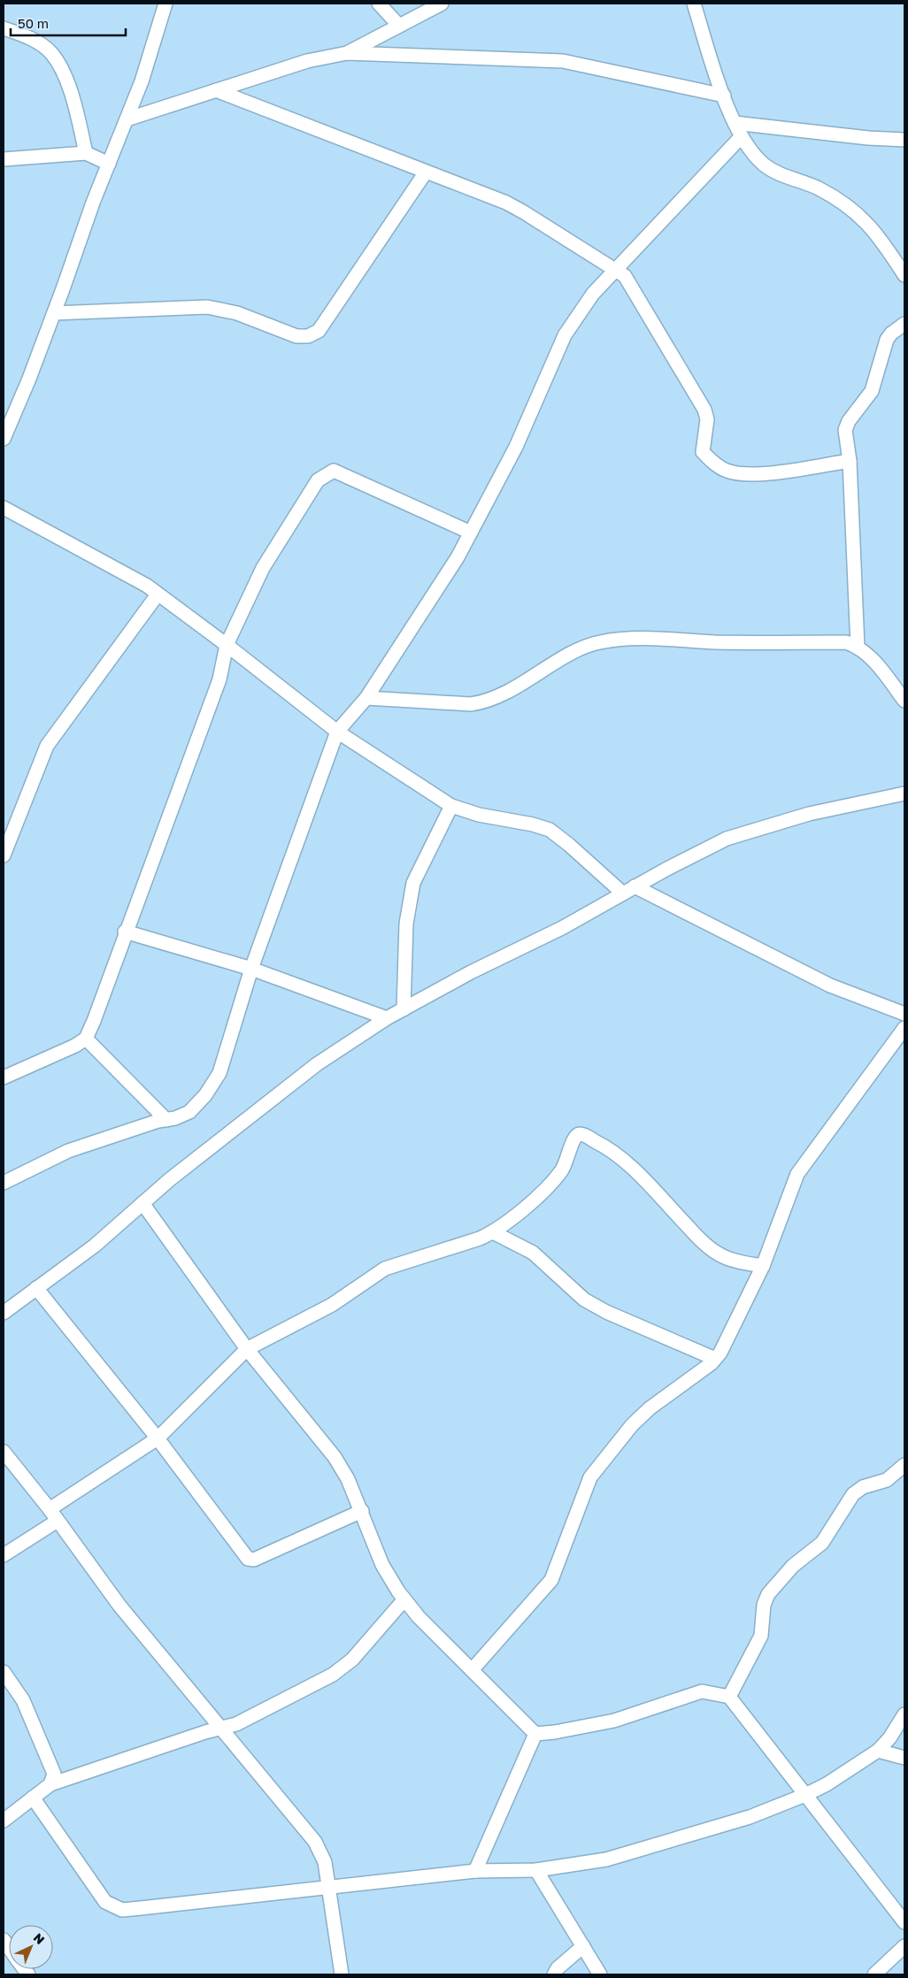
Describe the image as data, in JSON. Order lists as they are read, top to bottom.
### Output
{
  "scale_bar": "50 m",
  "north": "top right"
}
